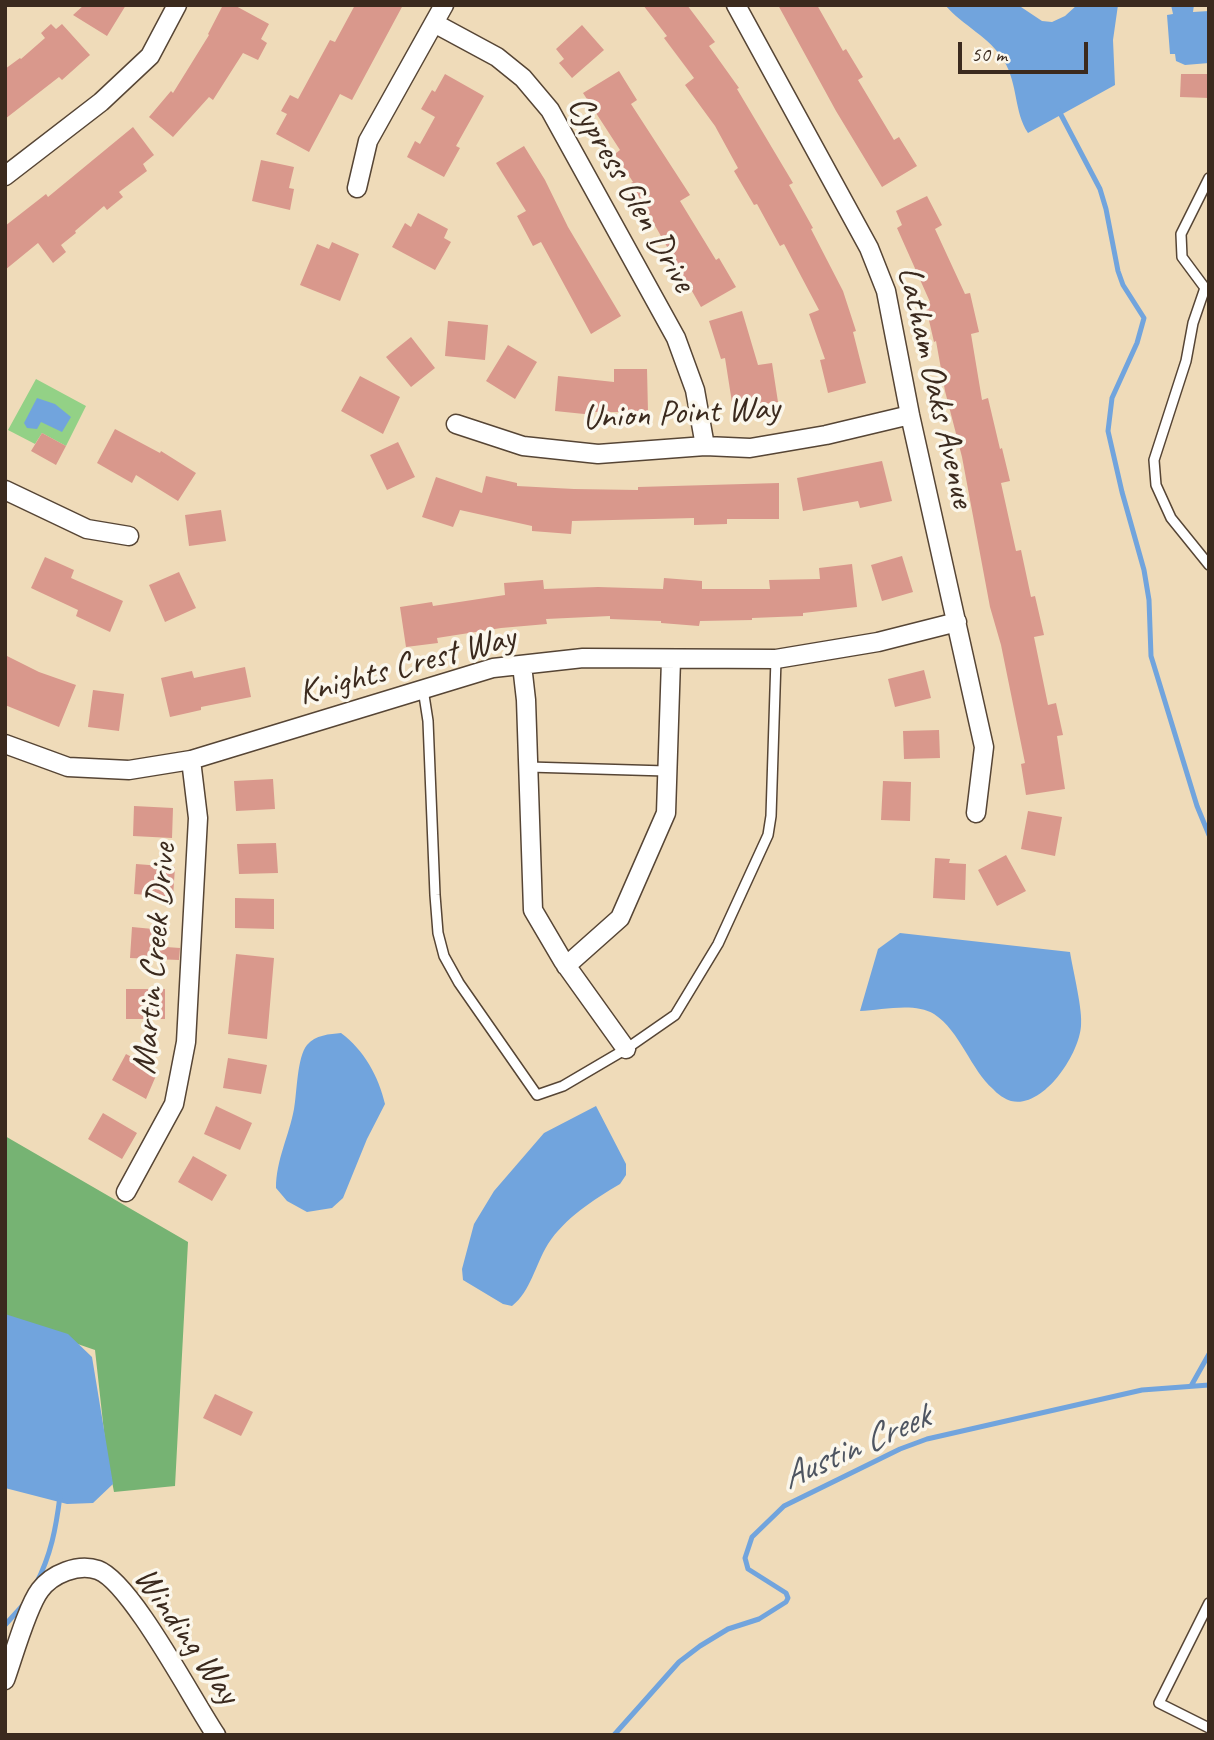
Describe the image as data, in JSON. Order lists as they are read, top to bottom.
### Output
{
  "streets": {
    "street": [
      "Cypress Glen Drive",
      "Latham Oaks Avenue",
      "Union Point Way",
      "Knights Crest Way",
      "Martin Creek Drive",
      "Winding Way"
    ]
  },
  "crossings": [
    ["Cypress Glen Drive", "Union Point Way"],
    ["Latham Oaks Avenue", "Union Point Way"],
    ["Latham Oaks Avenue", "Knights Crest Way"],
    ["Knights Crest Way", "Martin Creek Drive"]
  ],
  "water": ["Austin Creek"],
  "scale_bar": "50 m"
}
